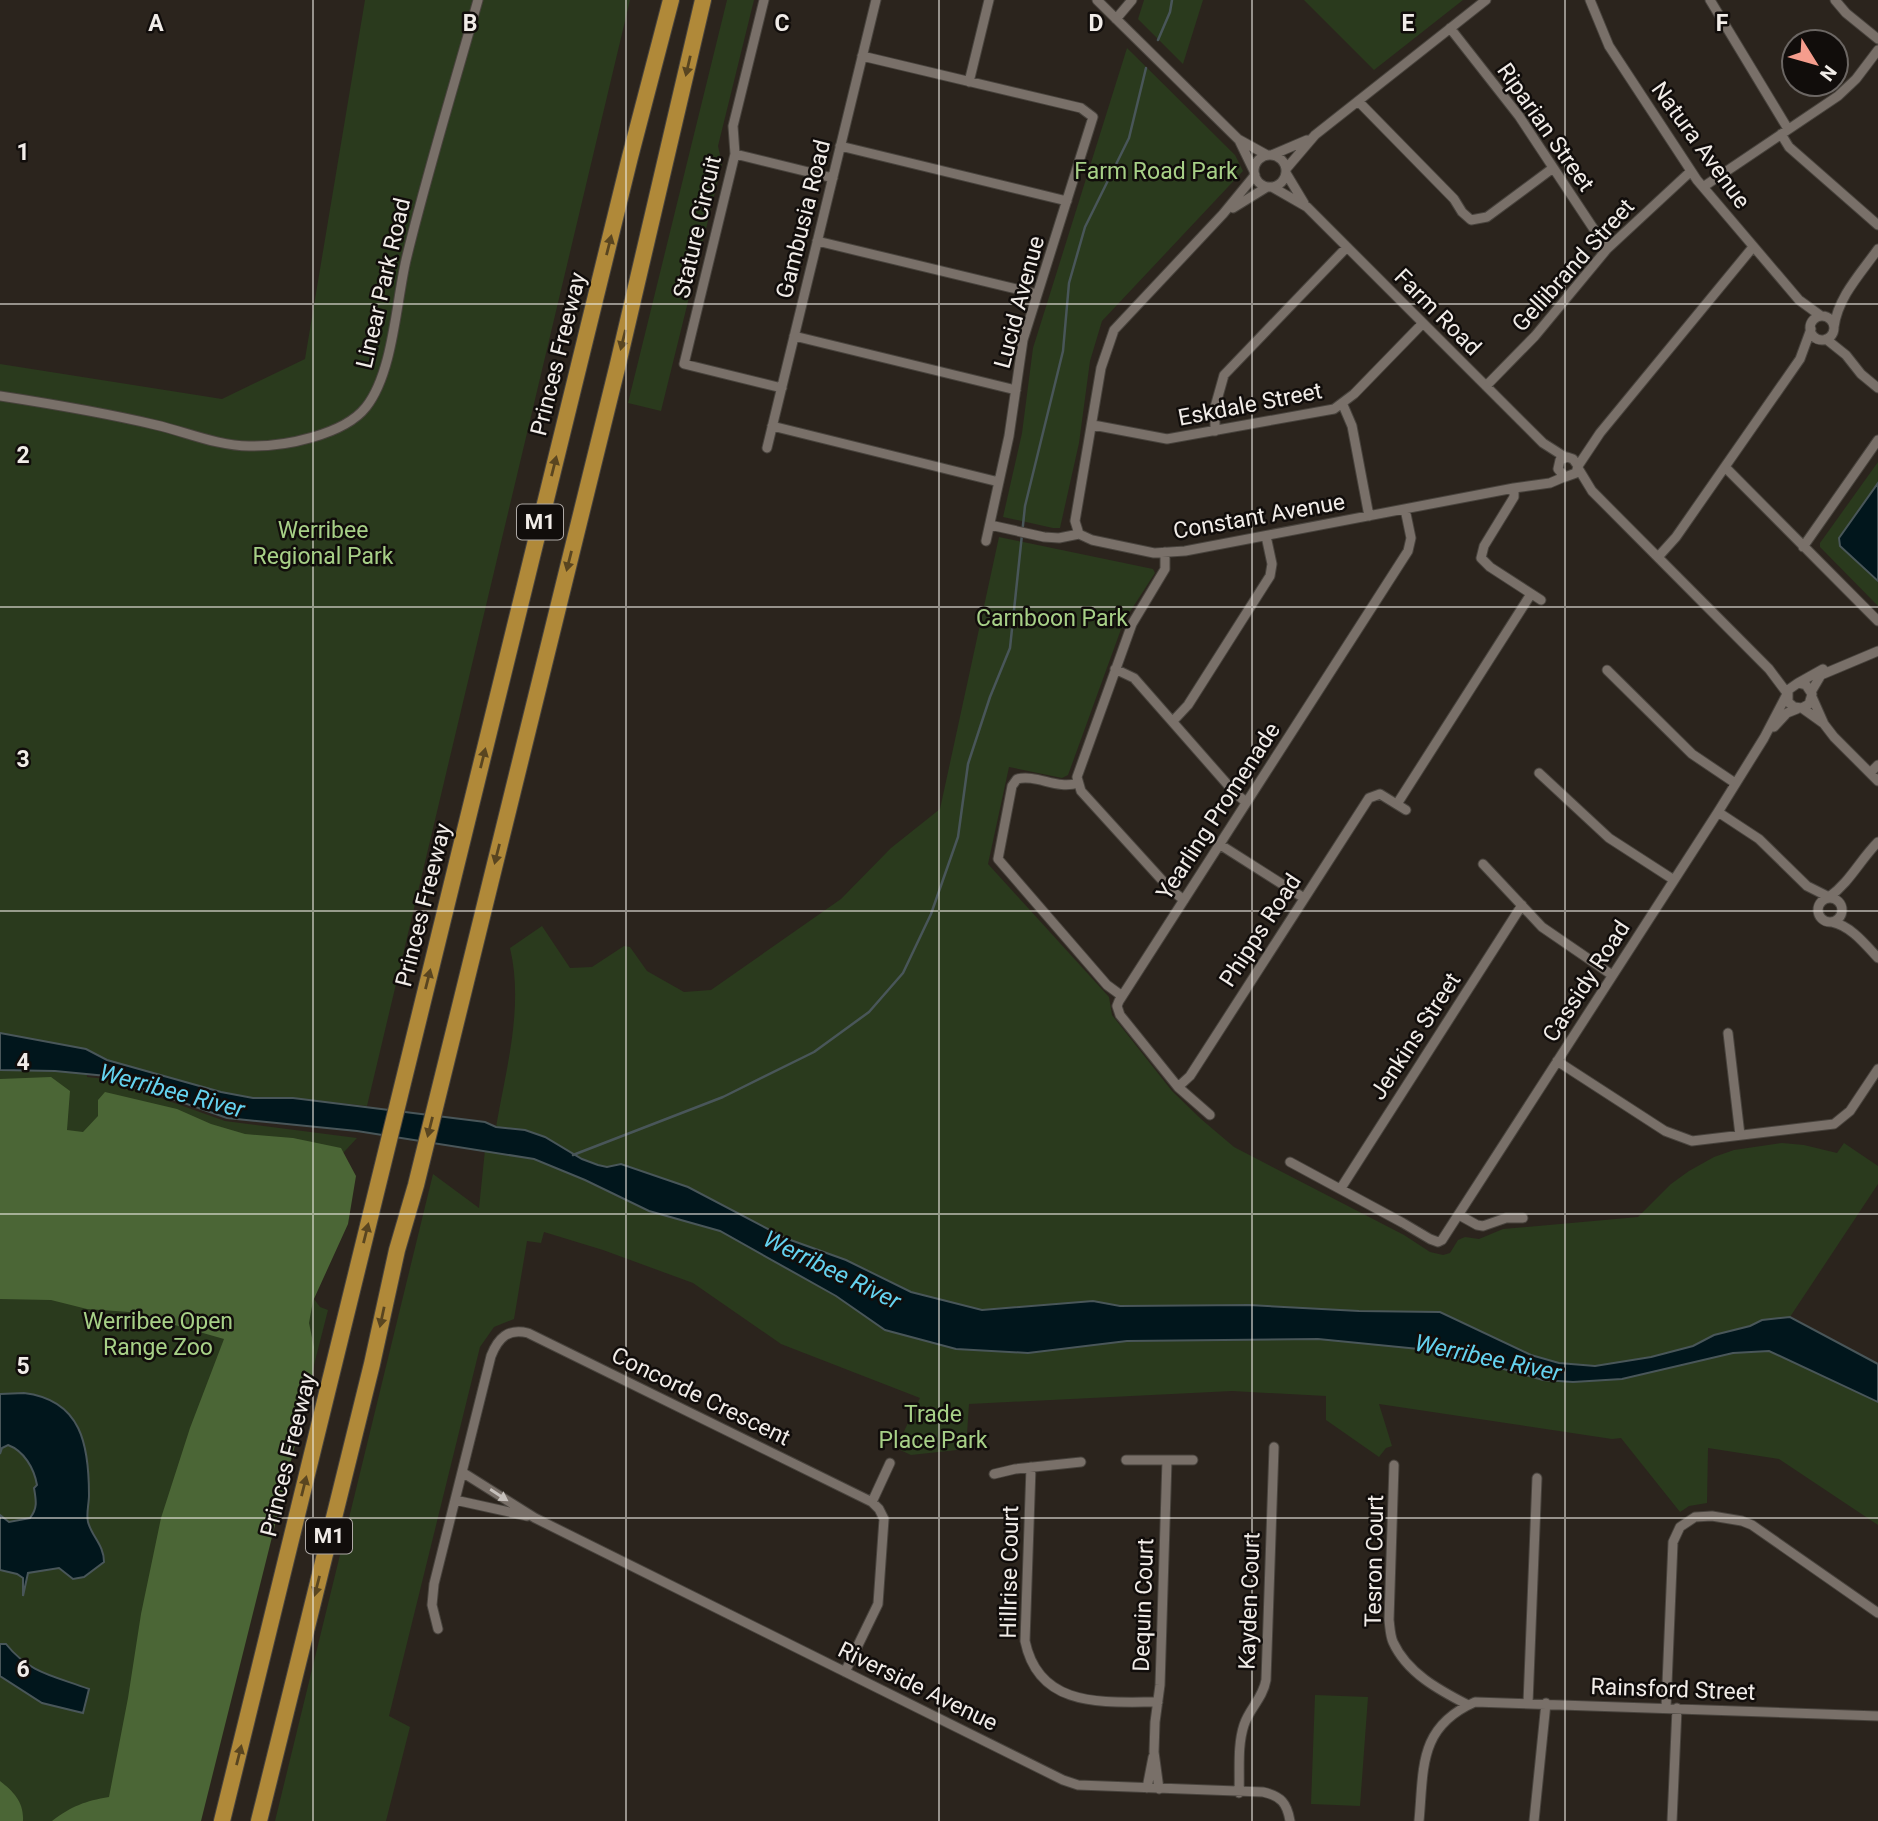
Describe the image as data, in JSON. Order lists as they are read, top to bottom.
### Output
{
  "streets": {
    "highway": ["Princes Freeway", "M1"],
    "street": [
      "Riparian Street",
      "Natura Avenue",
      "Gambusia Road",
      "Stature Circuit",
      "Gellibrand Street",
      "Linear Park Road",
      "Lucid Avenue",
      "Farm Road",
      "Eskdale Street",
      "Constant Avenue",
      "Yearling Promenade",
      "Phipps Road",
      "Cassidy Road",
      "Jenkins Street",
      "Concorde Crescent",
      "Tesron Court",
      "Hillrise Court",
      "Kayden Court",
      "Dequin Court",
      "Riverside Avenue",
      "Rainsford Street"
    ]
  },
  "crossings": [
    ["Riparian Street", "Gellibrand Street"],
    ["Natura Avenue", "Gellibrand Street"],
    ["Gambusia Road", "Stature Circuit"],
    ["Gellibrand Street", "Farm Road"],
    ["Lucid Avenue", "Constant Avenue"],
    ["Farm Road", "Eskdale Street"],
    ["Farm Road", "Constant Avenue"],
    ["Constant Avenue", "Yearling Promenade"],
    ["Cassidy Road", "Jenkins Street"],
    ["Concorde Crescent", "Riverside Avenue"],
    ["Tesron Court", "Rainsford Street"],
    ["Hillrise Court", "Dequin Court"],
    ["Kayden Court", "Riverside Avenue"],
    ["Dequin Court", "Riverside Avenue"]
  ],
  "water": ["Werribee River"],
  "parks": [
    "Farm Road Park",
    "Werribee Regional Park",
    "Carnboon Park",
    "Werribee Open Range Zoo",
    "Trade Place Park"
  ],
  "north": "bottom right",
  "grid": {
    "columns": [
      "A",
      "B",
      "C",
      "D",
      "E",
      "F"
    ],
    "rows": [
      "1",
      "2",
      "3",
      "4",
      "5",
      "6"
    ]
  }
}
